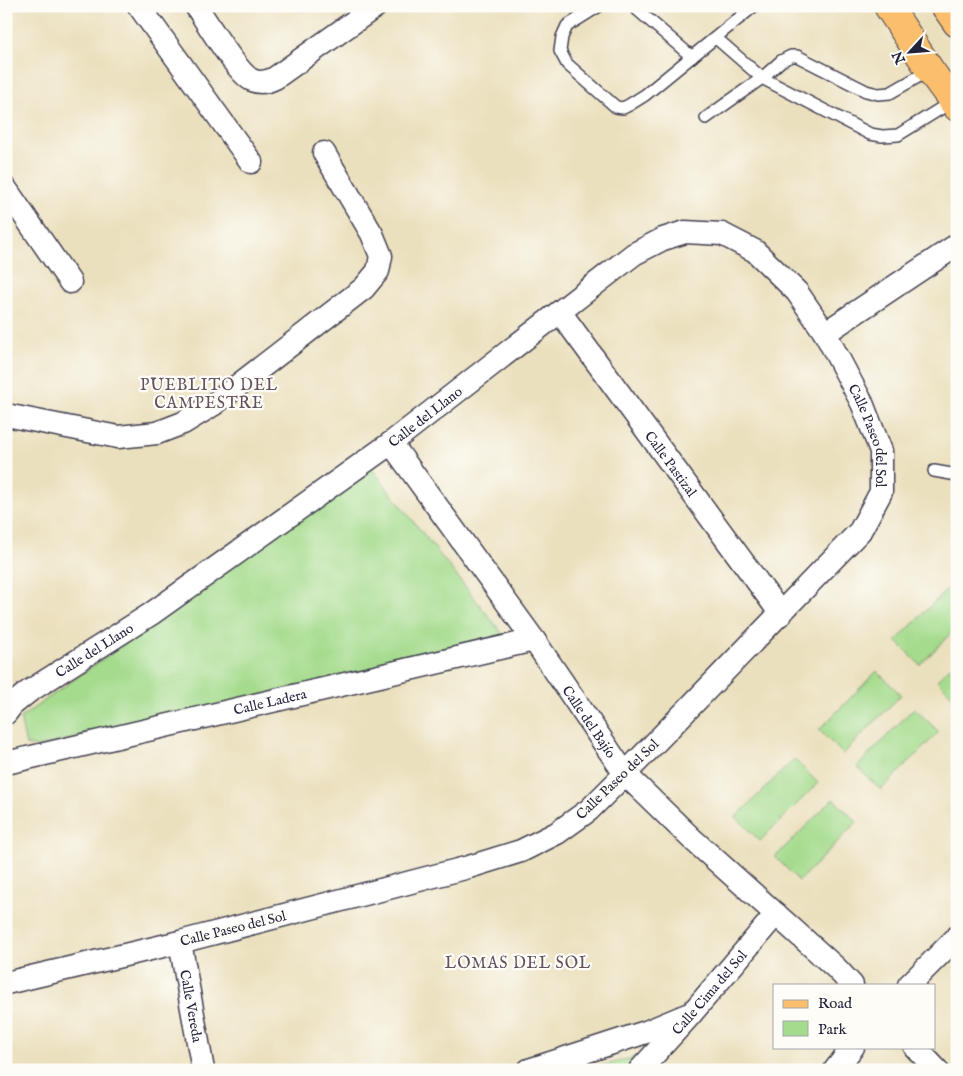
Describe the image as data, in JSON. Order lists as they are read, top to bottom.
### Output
{
  "streets": {
    "street": [
      "Calle del Llano",
      "Calle Paseo del Sol",
      "Calle Pastizal",
      "Calle Ladera",
      "Calle del Bajío",
      "Calle Cima del Sol",
      "Calle Vereda"
    ]
  },
  "crossings": [
    ["Calle del Llano", "Calle Paseo del Sol"],
    ["Calle del Llano", "Calle Pastizal"],
    ["Calle del Llano", "Calle del Bajío"],
    ["Calle Paseo del Sol", "Calle Pastizal"],
    ["Calle Paseo del Sol", "Calle del Bajío"],
    ["Calle Paseo del Sol", "Calle Vereda"],
    ["Calle Ladera", "Calle del Bajío"],
    ["Calle del Bajío", "Calle Cima del Sol"]
  ],
  "districts": ["PUEBLITO DEL CAMPESTRE", "LOMAS DEL SOL"],
  "legend": ["Road", "Park"],
  "north": "bottom left"
}
